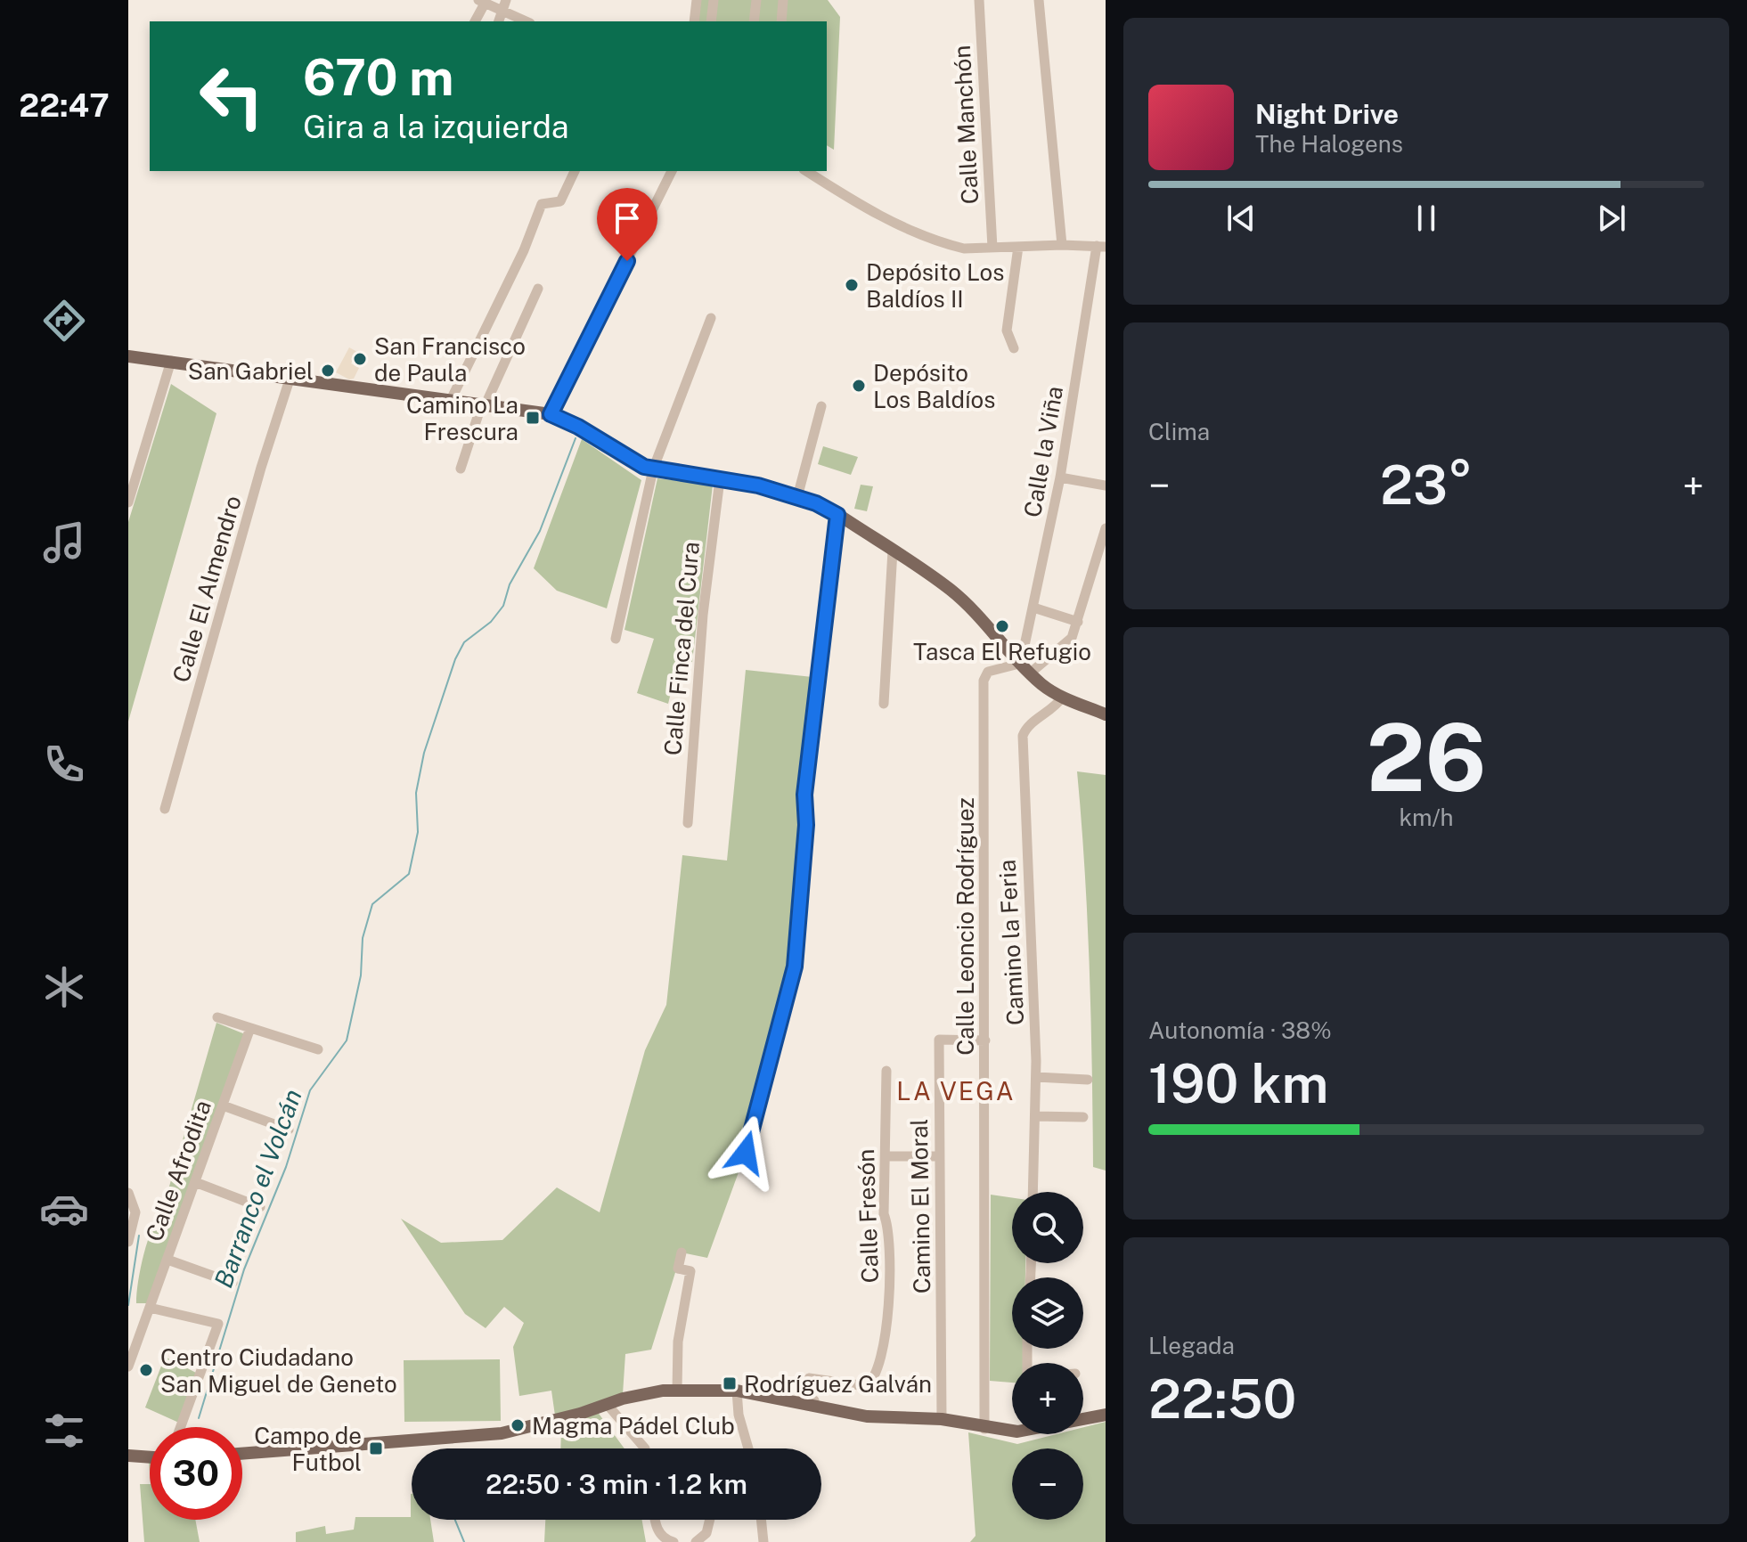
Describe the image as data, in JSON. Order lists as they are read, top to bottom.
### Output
{
  "streets": {
    "street": [
      "Calle Manchón",
      "Calle la Viña",
      "Calle El Almendro",
      "Calle Finca del Cura",
      "Calle Leoncio Rodríguez",
      "Camino la Feria",
      "Calle Afrodita",
      "Camino El Moral",
      "Calle Fresón"
    ]
  },
  "crossings": [
    ["Calle la Viña", "Calle Leoncio Rodríguez"],
    ["Calle Leoncio Rodríguez", "Camino El Moral"]
  ],
  "districts": ["LA VEGA"],
  "water": ["Barranco el Volcán"],
  "places": {
    "other": [
      "Depósito Los Baldíos II",
      "San Francisco de Paula",
      "San Gabriel",
      "Depósito Los Baldíos",
      "Tasca El Refugio",
      "Centro Ciudadano San Miguel de Geneto",
      "Magma Pádel Club"
    ],
    "transit": ["Camino La Frescura", "Rodríguez Galván", "Campo de Futbol"]
  },
  "page": {
    "tabs": "22:47",
    "turn": ["670 m", "Gira a la izquierda"],
    "song": ["Night Drive", "The Halogens"],
    "tile": [
      "Clima",
      ["26", "km/h"],
      ["Autonomía · 38%", "190 km"],
      ["Llegada", "22:50"]
    ],
    "heat": ["−", "23°", "+"],
    "map_buttons": ["+", "−"],
    "limit": "30",
    "trip": "22:50 · 3 min · 1.2 km"
  }
}
